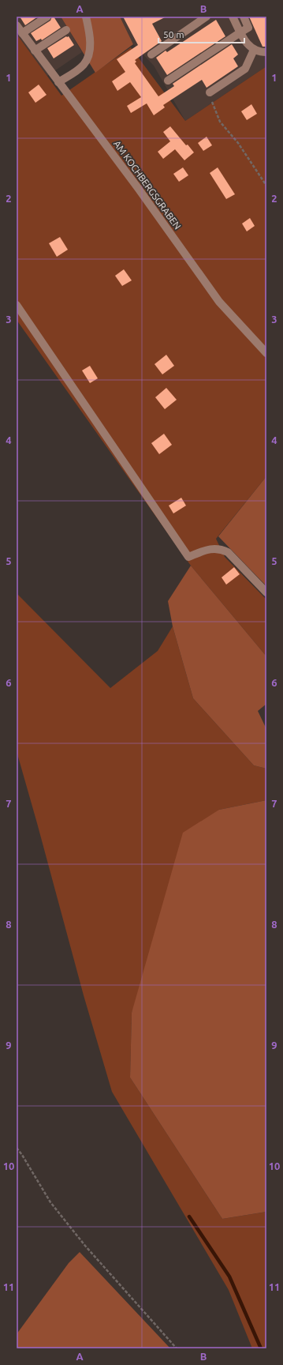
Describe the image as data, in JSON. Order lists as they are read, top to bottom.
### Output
{
  "streets": {
    "lane": ["AM KOCHBERGSGRABEN"]
  },
  "scale_bar": "50 m",
  "grid": {
    "columns": ["A", "B"],
    "rows": [
      "1",
      "2",
      "3",
      "4",
      "5",
      "6",
      "7",
      "8",
      "9",
      "10",
      "11"
    ]
  }
}
